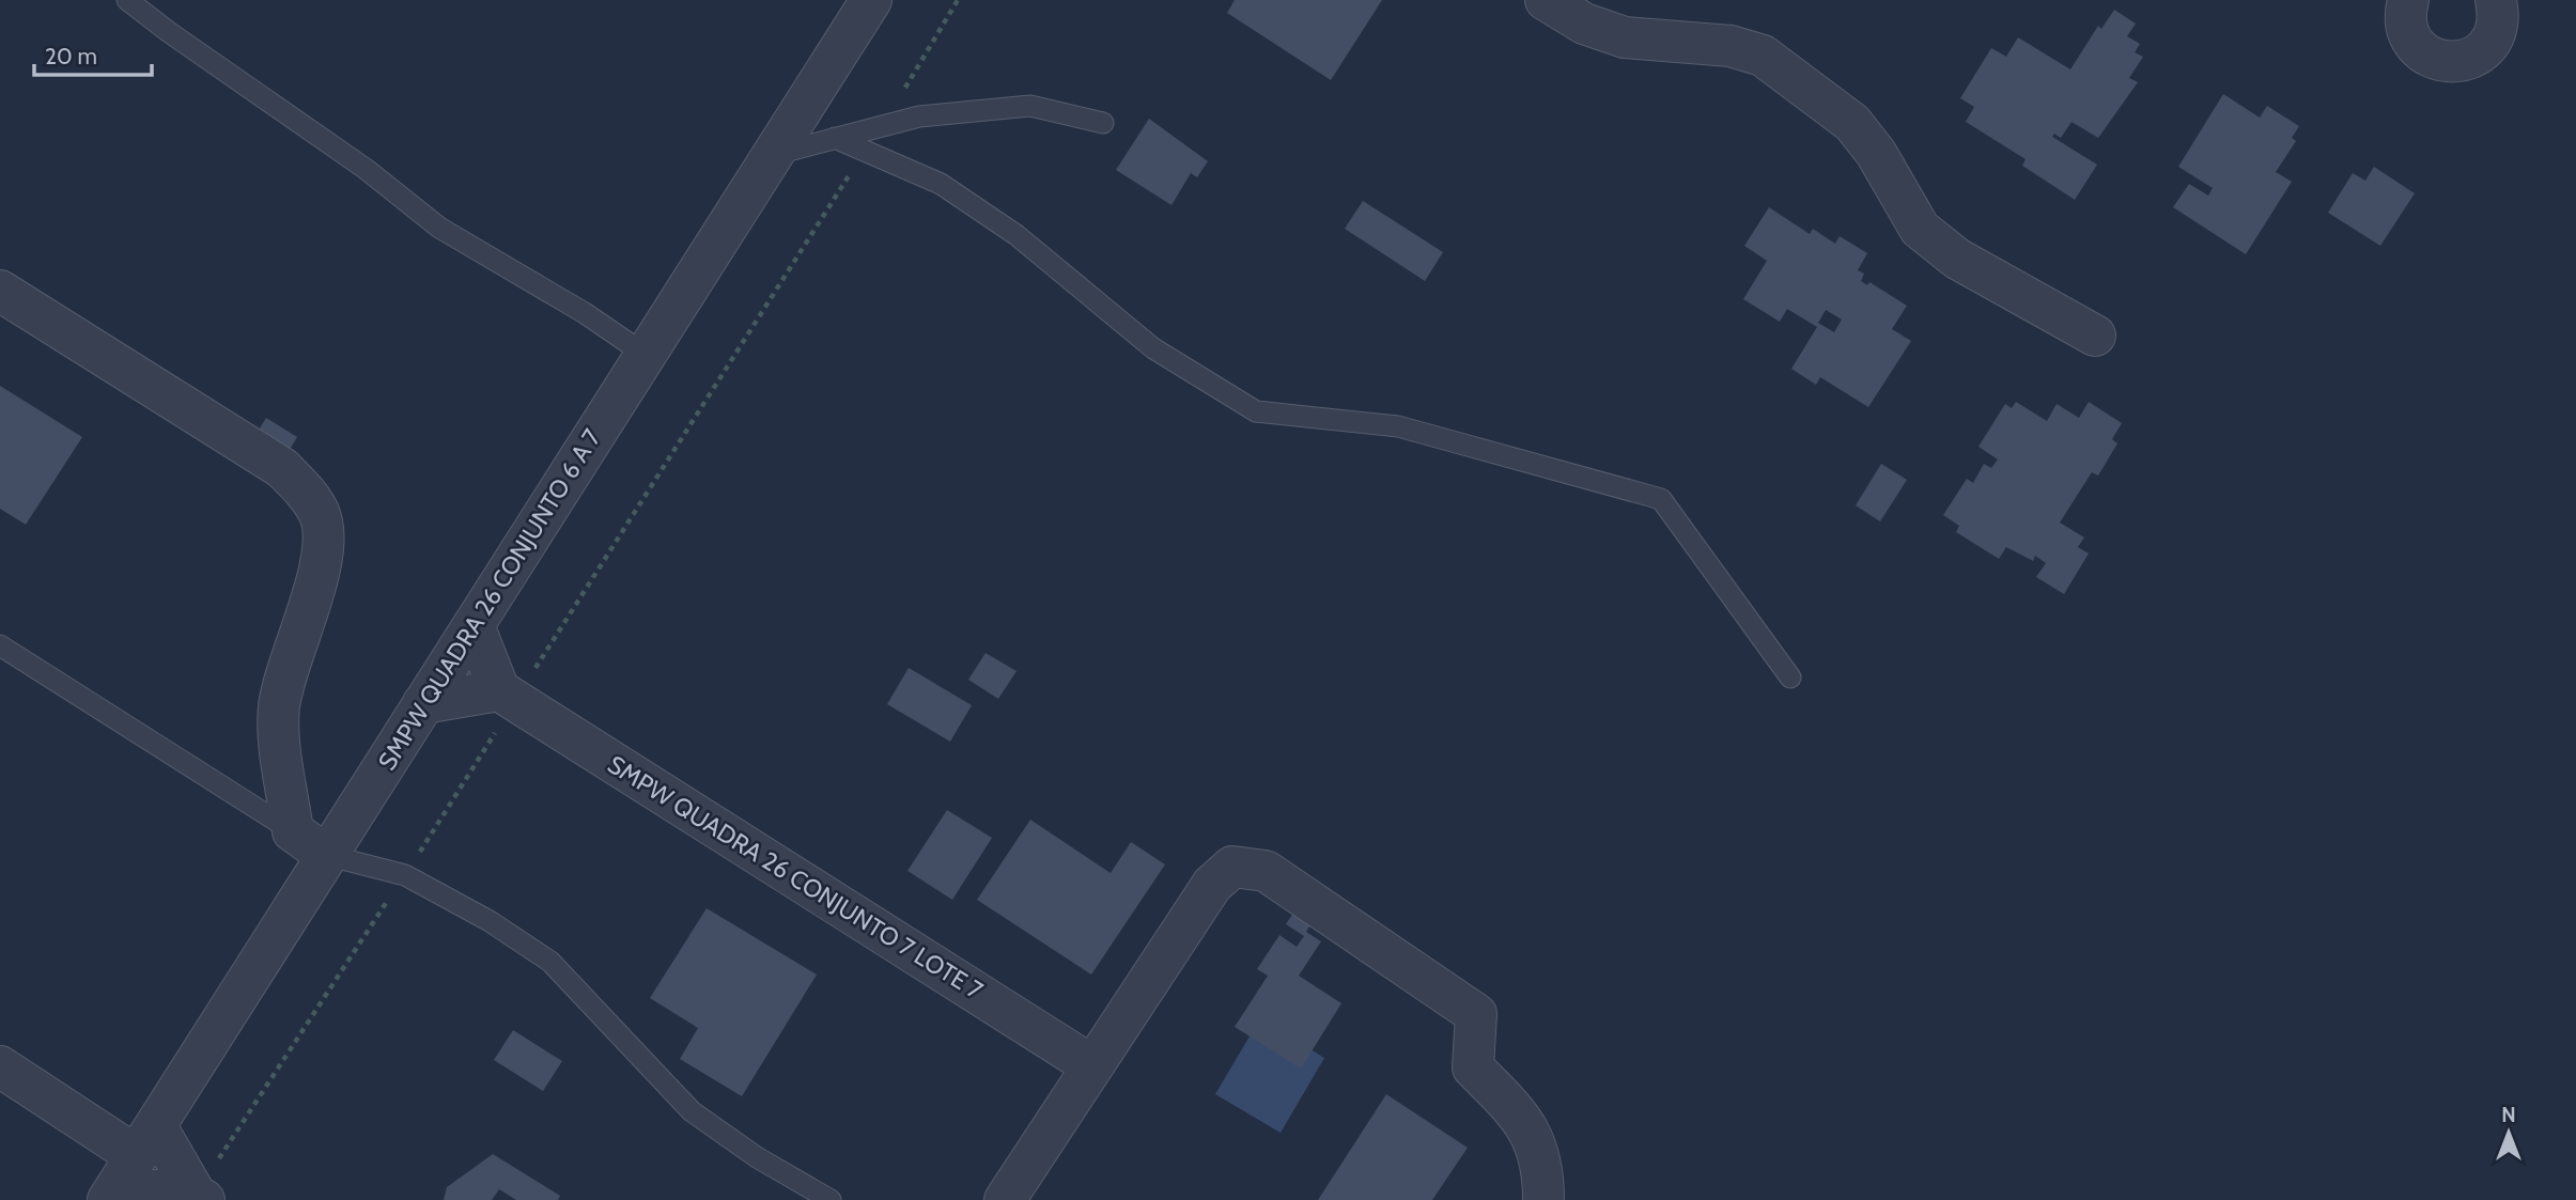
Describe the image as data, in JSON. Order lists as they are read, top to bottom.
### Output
{
  "streets": {
    "street": ["SMPW QUADRA 26 CONJUNTO 6 A 7", "SMPW QUADRA 26 CONJUNTO 7 LOTE 7"]
  },
  "scale_bar": "20 m",
  "north": "top"
}
